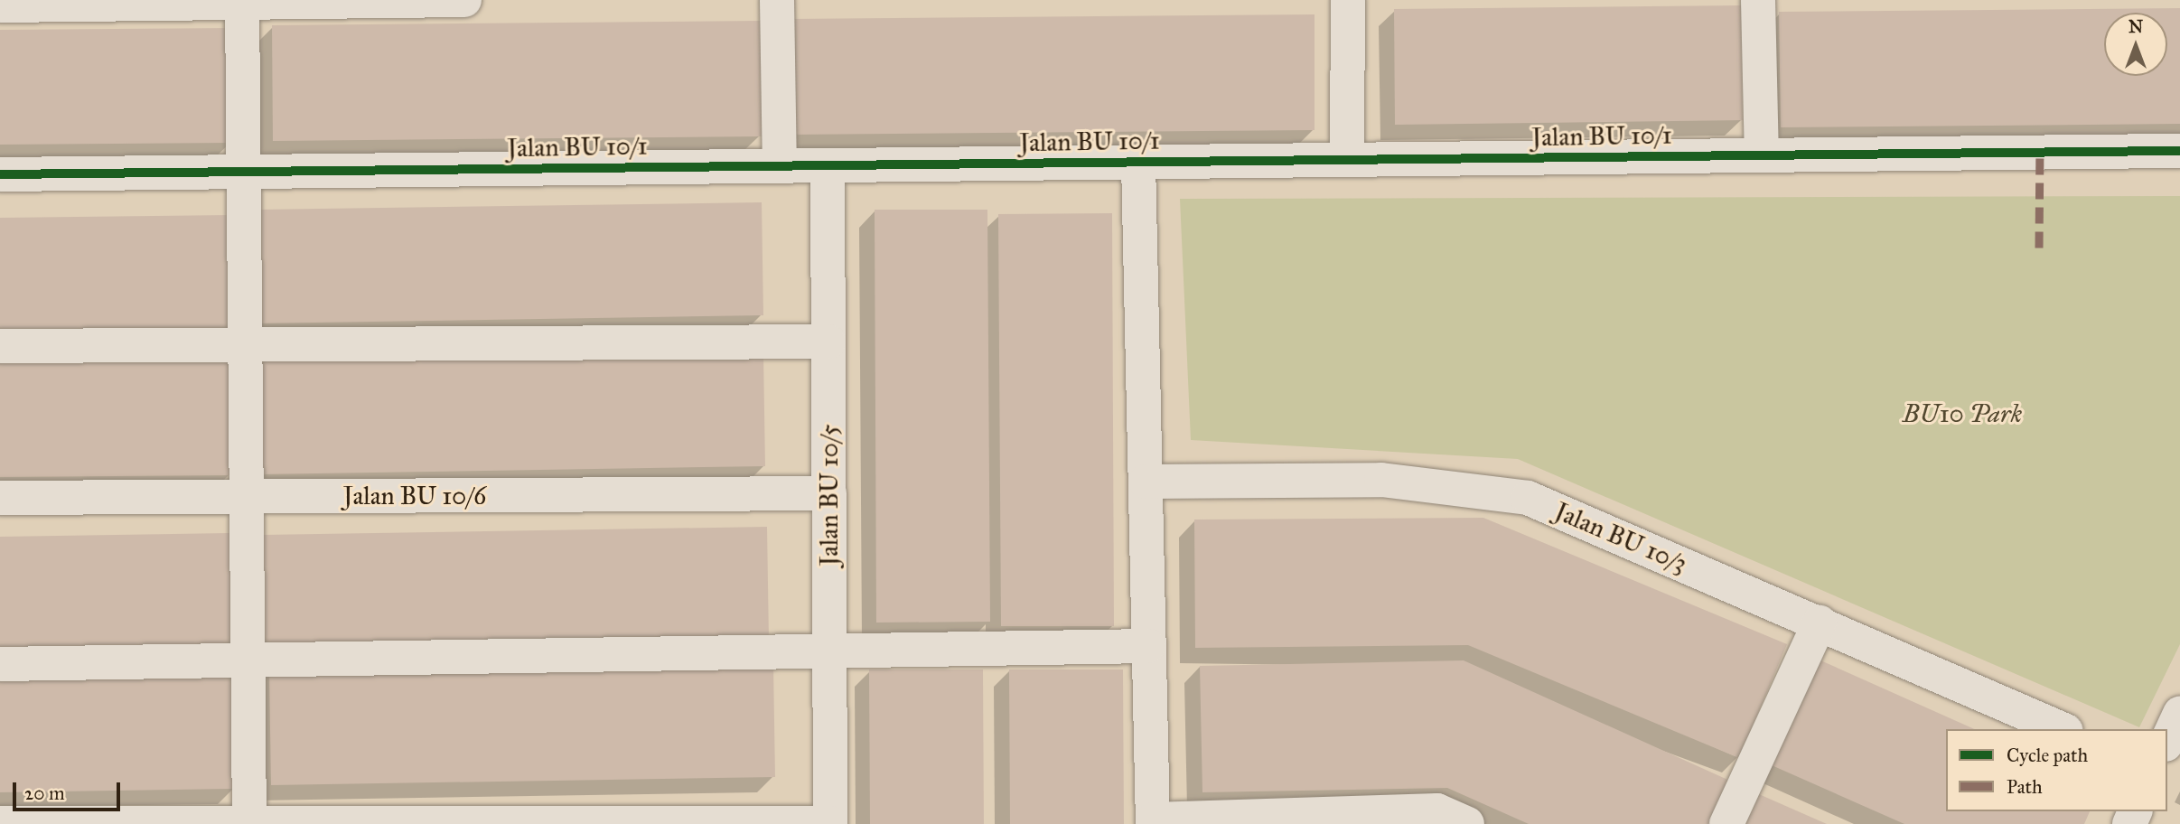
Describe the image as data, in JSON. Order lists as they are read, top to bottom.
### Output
{
  "streets": {
    "street": [
      "Jalan BU 10/1",
      "Jalan BU 10/5",
      "Jalan BU 10/6",
      "Jalan BU 10/3"
    ]
  },
  "crossings": [
    ["Jalan BU 10/1", "Jalan BU 10/5"],
    ["Jalan BU 10/5", "Jalan BU 10/6"]
  ],
  "parks": ["BU10 Park"],
  "legend": ["Cycle path", "Path"],
  "scale_bar": "20 m",
  "north": "top"
}
